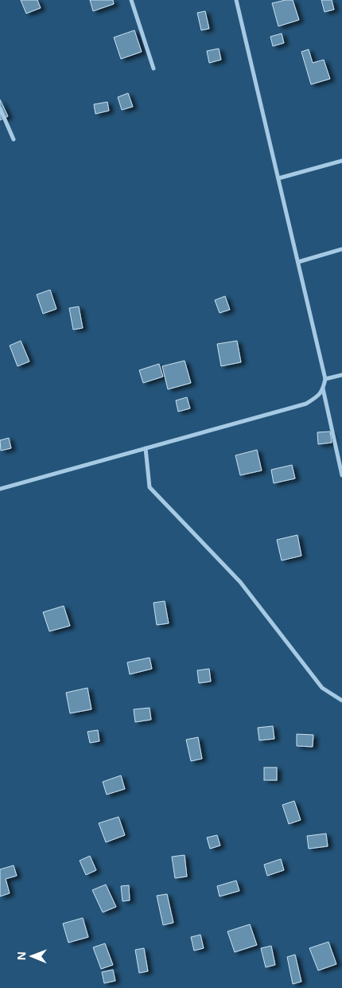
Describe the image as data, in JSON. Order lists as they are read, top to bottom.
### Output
{
  "north": "left"
}
